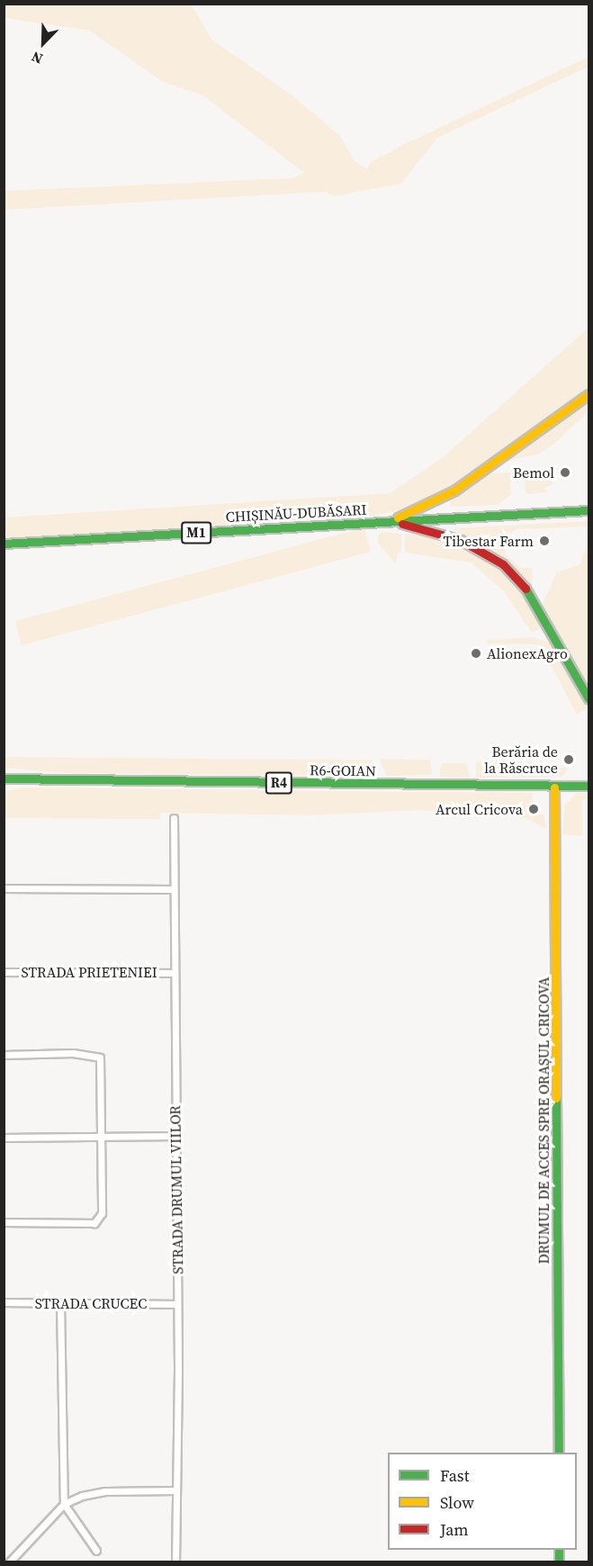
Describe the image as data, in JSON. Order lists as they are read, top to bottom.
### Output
{
  "streets": {
    "main road": [
      "CHIȘINĂU-DUBĂSARI",
      "M1",
      "R6-GOIAN",
      "R4",
      "DRUMUL DE ACCES SPRE ORAȘUL CRICOVA"
    ],
    "street": ["STRADA PRIETENIEI", "STRADA DRUMUL VIILOR", "STRADA CRUCEC"]
  },
  "crossings": [
    ["R6-GOIAN", "DRUMUL DE ACCES SPRE ORAȘUL CRICOVA"],
    ["STRADA PRIETENIEI", "STRADA DRUMUL VIILOR"],
    ["STRADA DRUMUL VIILOR", "STRADA CRUCEC"]
  ],
  "places": [
    "Bemol",
    "Tibestar Farm",
    "AlionexAgro",
    "Berăria de la Răscruce",
    "Arcul Cricova"
  ],
  "legend": ["Fast", "Slow", "Jam"],
  "north": "bottom left"
}
